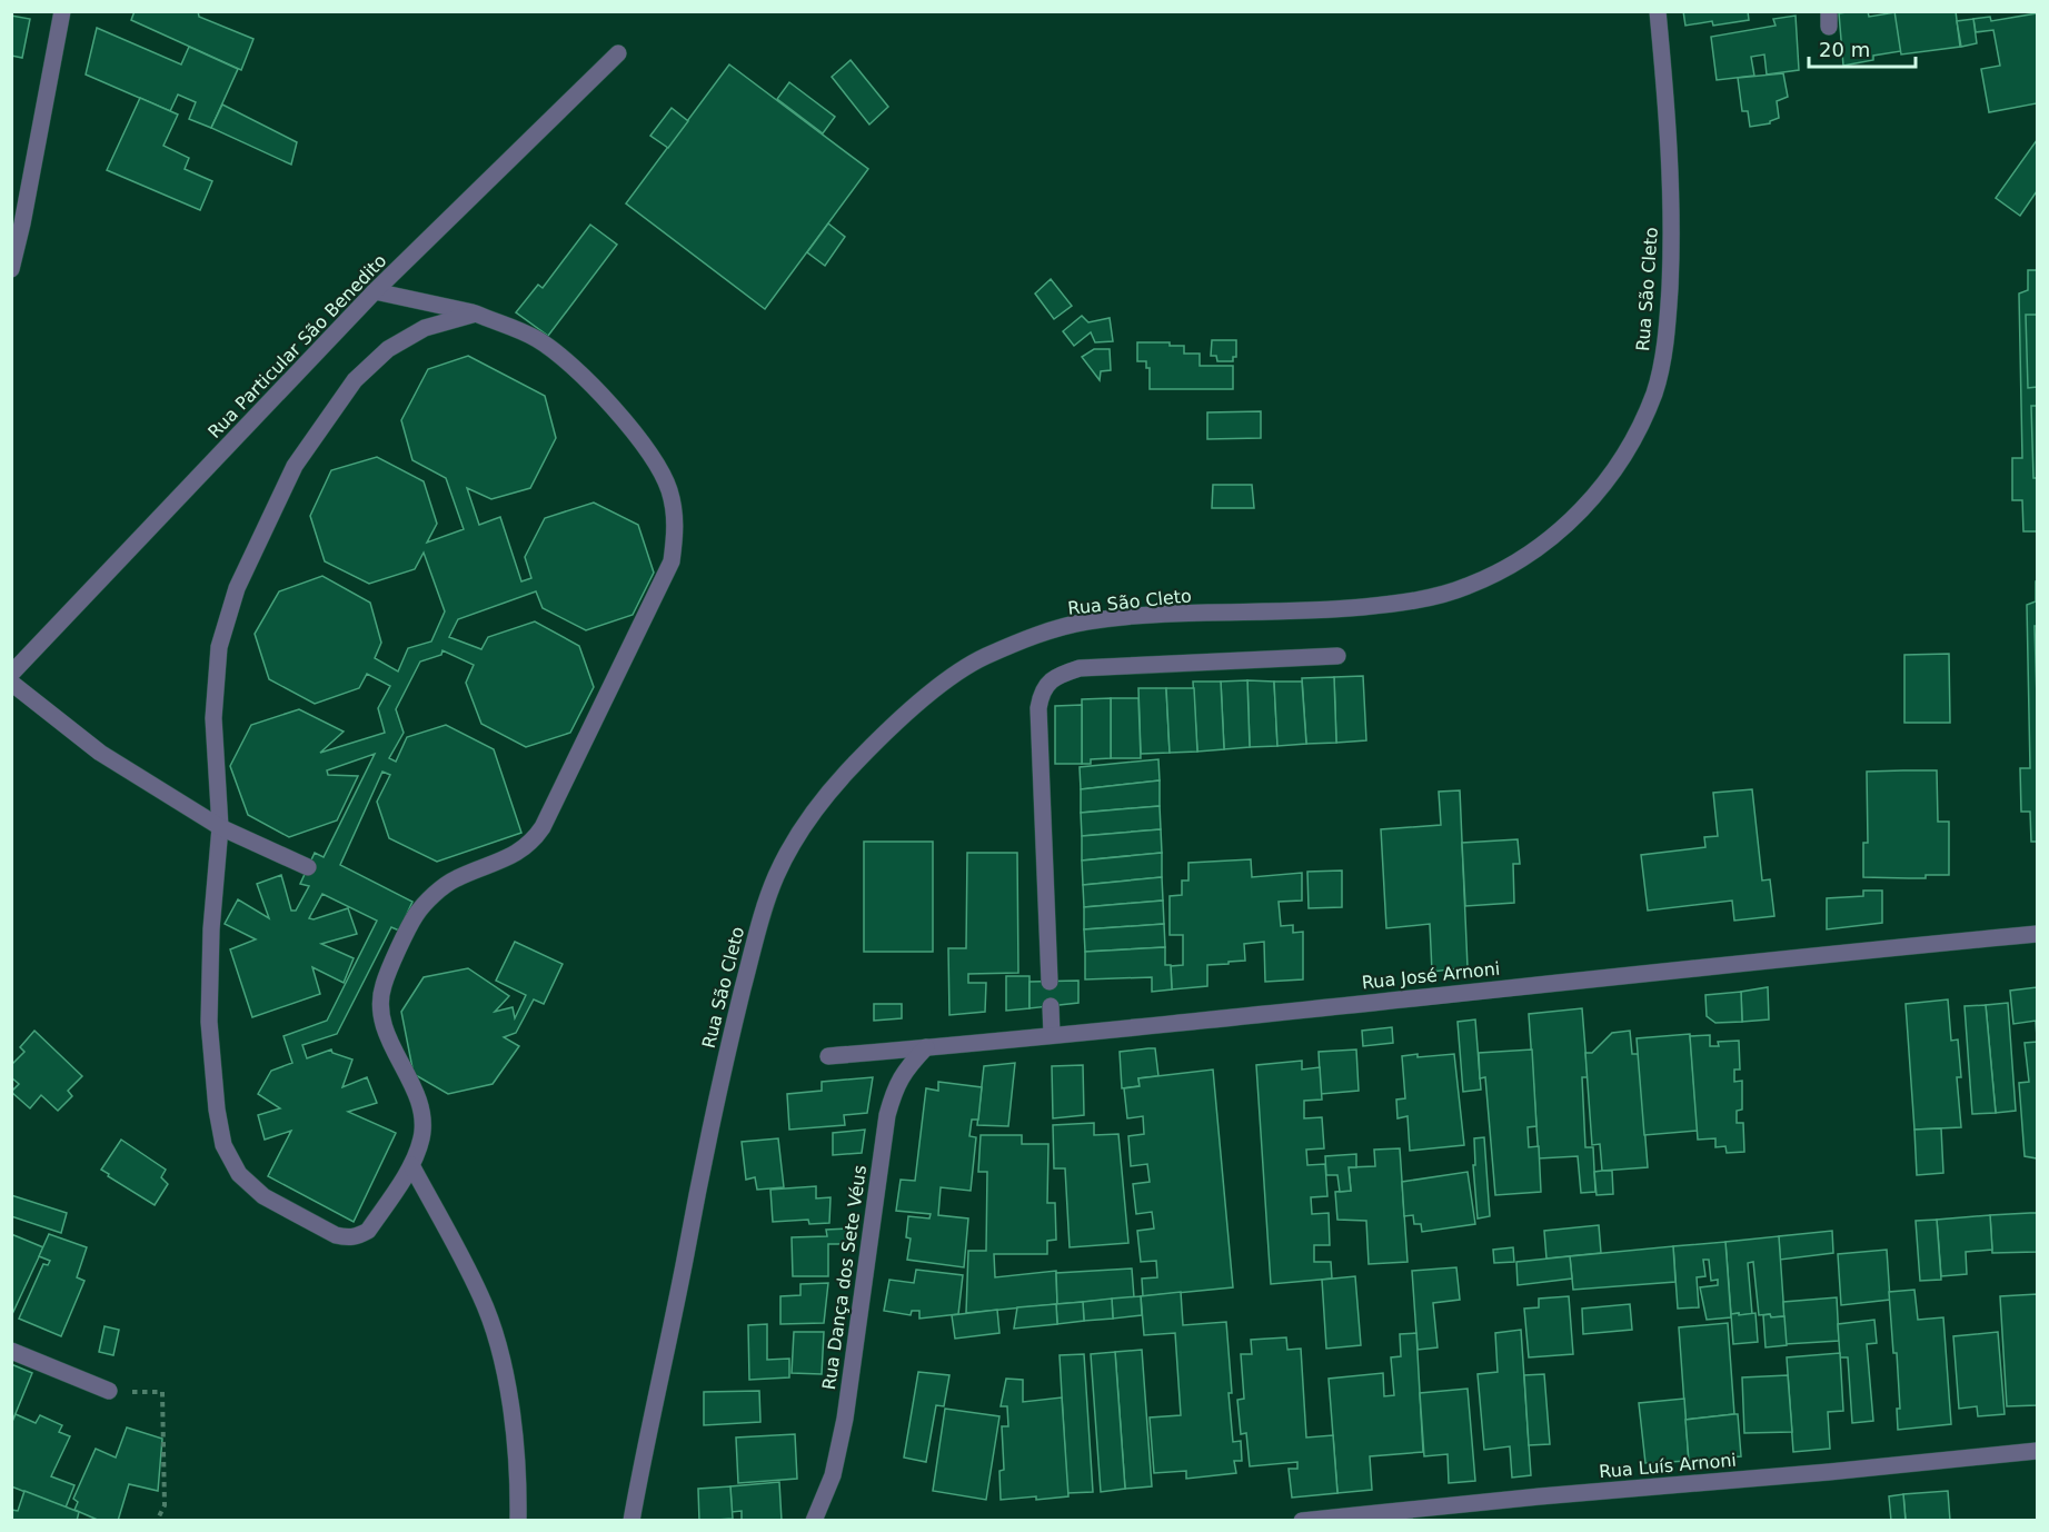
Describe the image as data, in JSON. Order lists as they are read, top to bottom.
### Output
{
  "streets": {
    "street": [
      "Rua São Cleto",
      "Rua Particular São Benedito",
      "Rua José Arnoni",
      "Rua Dança dos Sete Véus",
      "Rua Luís Arnoni"
    ]
  },
  "crossings": [
    ["Rua José Arnoni", "Rua Dança dos Sete Véus"]
  ],
  "scale_bar": "20 m"
}
